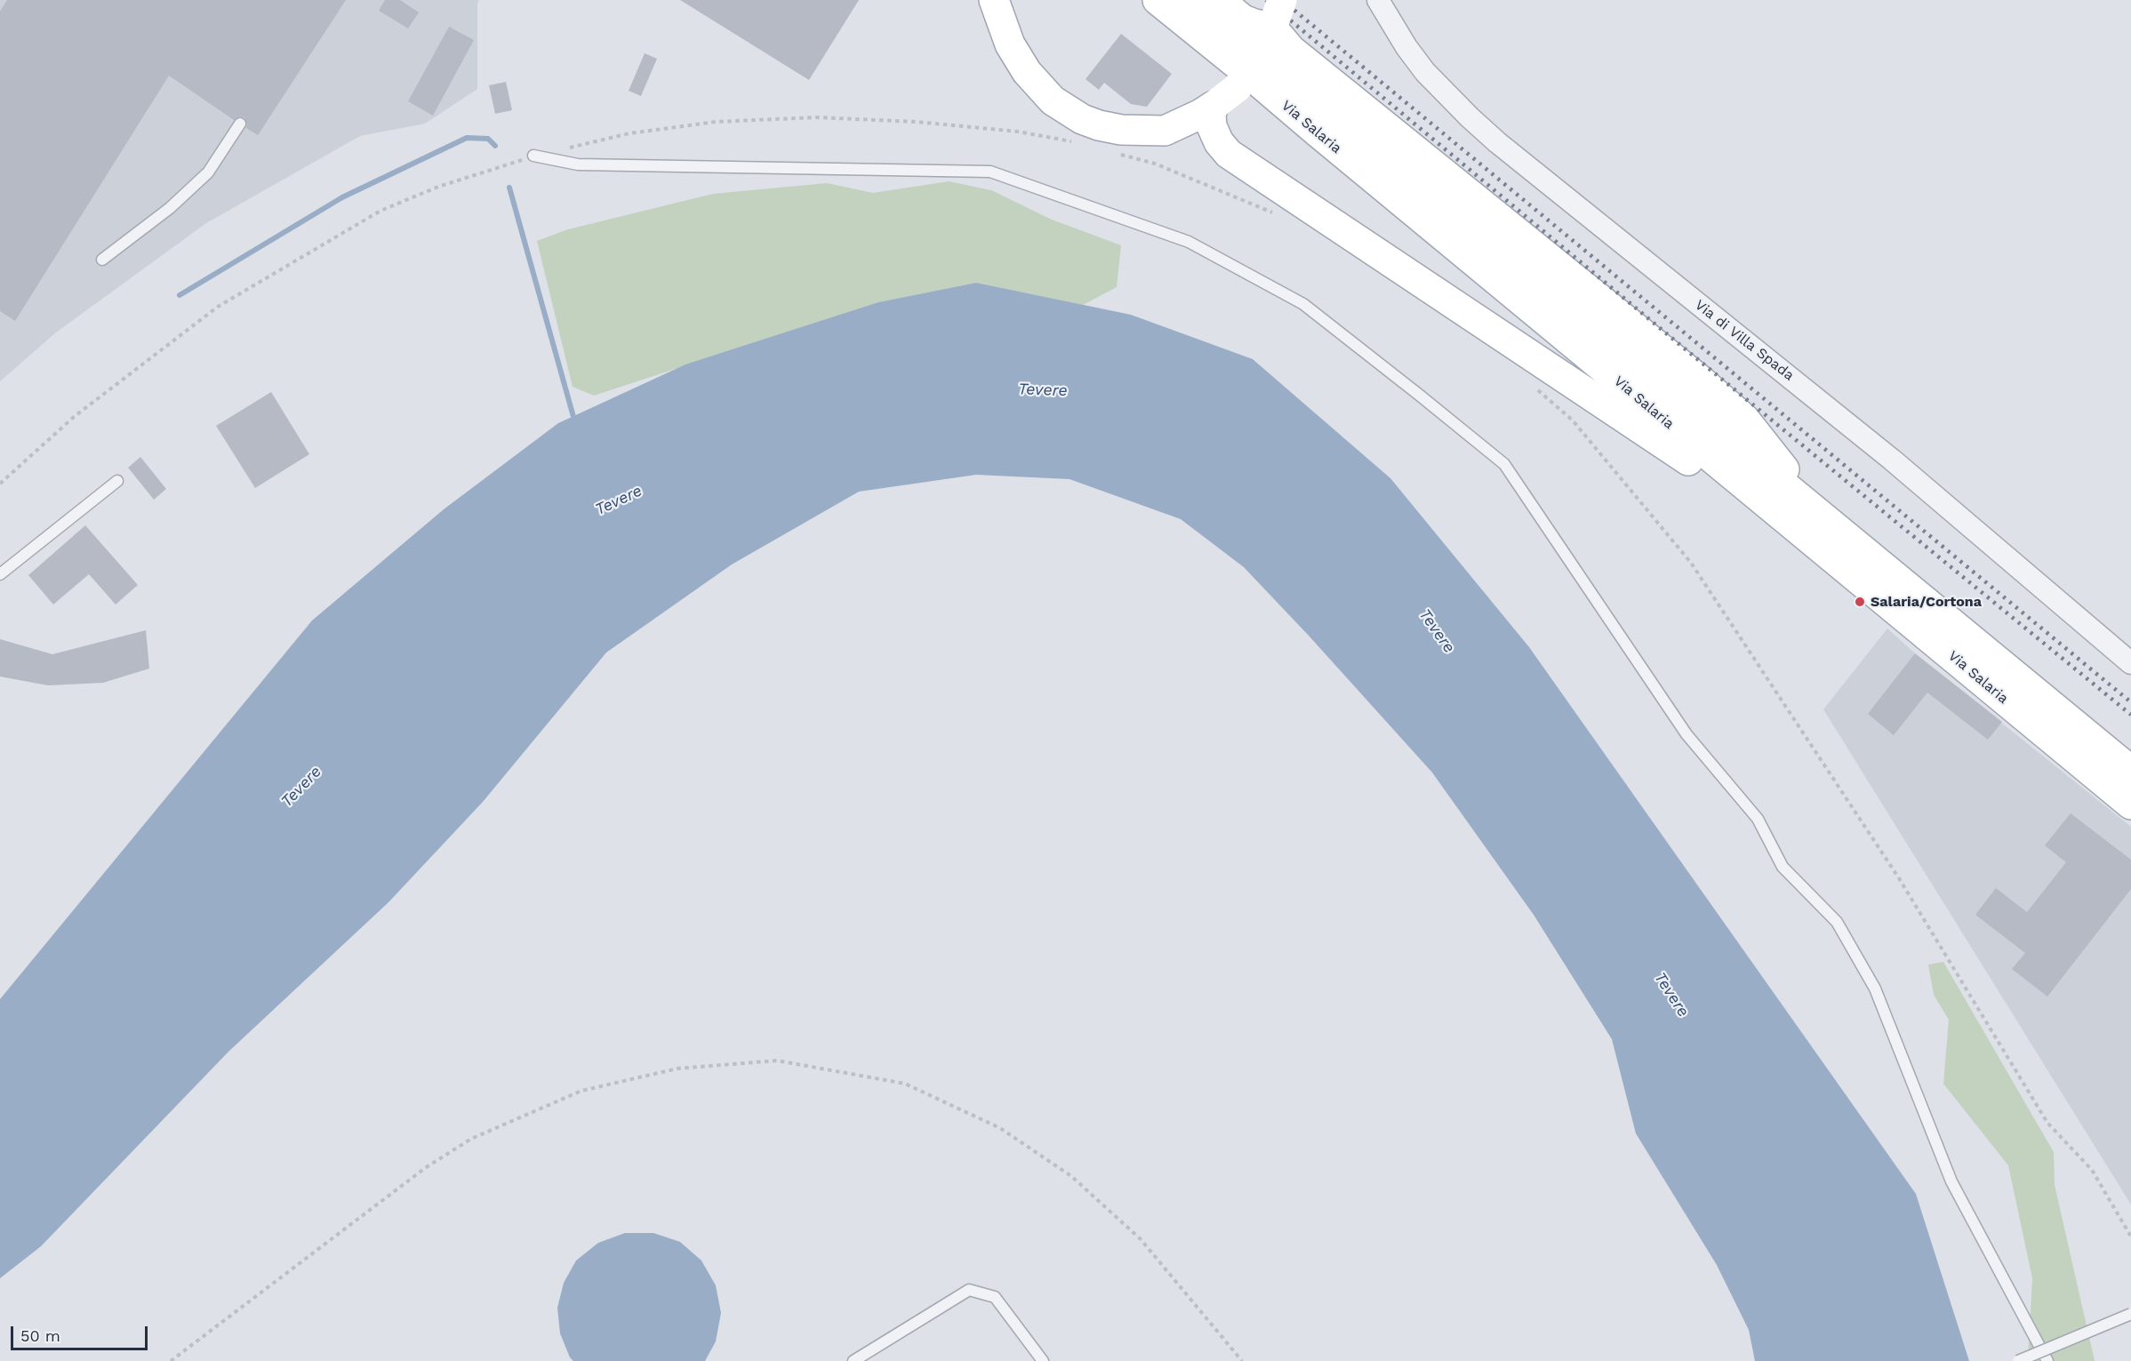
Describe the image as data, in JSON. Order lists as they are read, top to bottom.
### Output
{
  "streets": {
    "main road": ["Via Salaria"],
    "street": ["Via di Villa Spada"]
  },
  "water": ["Tevere"],
  "places": ["Salaria/Cortona"],
  "scale_bar": "50 m"
}
